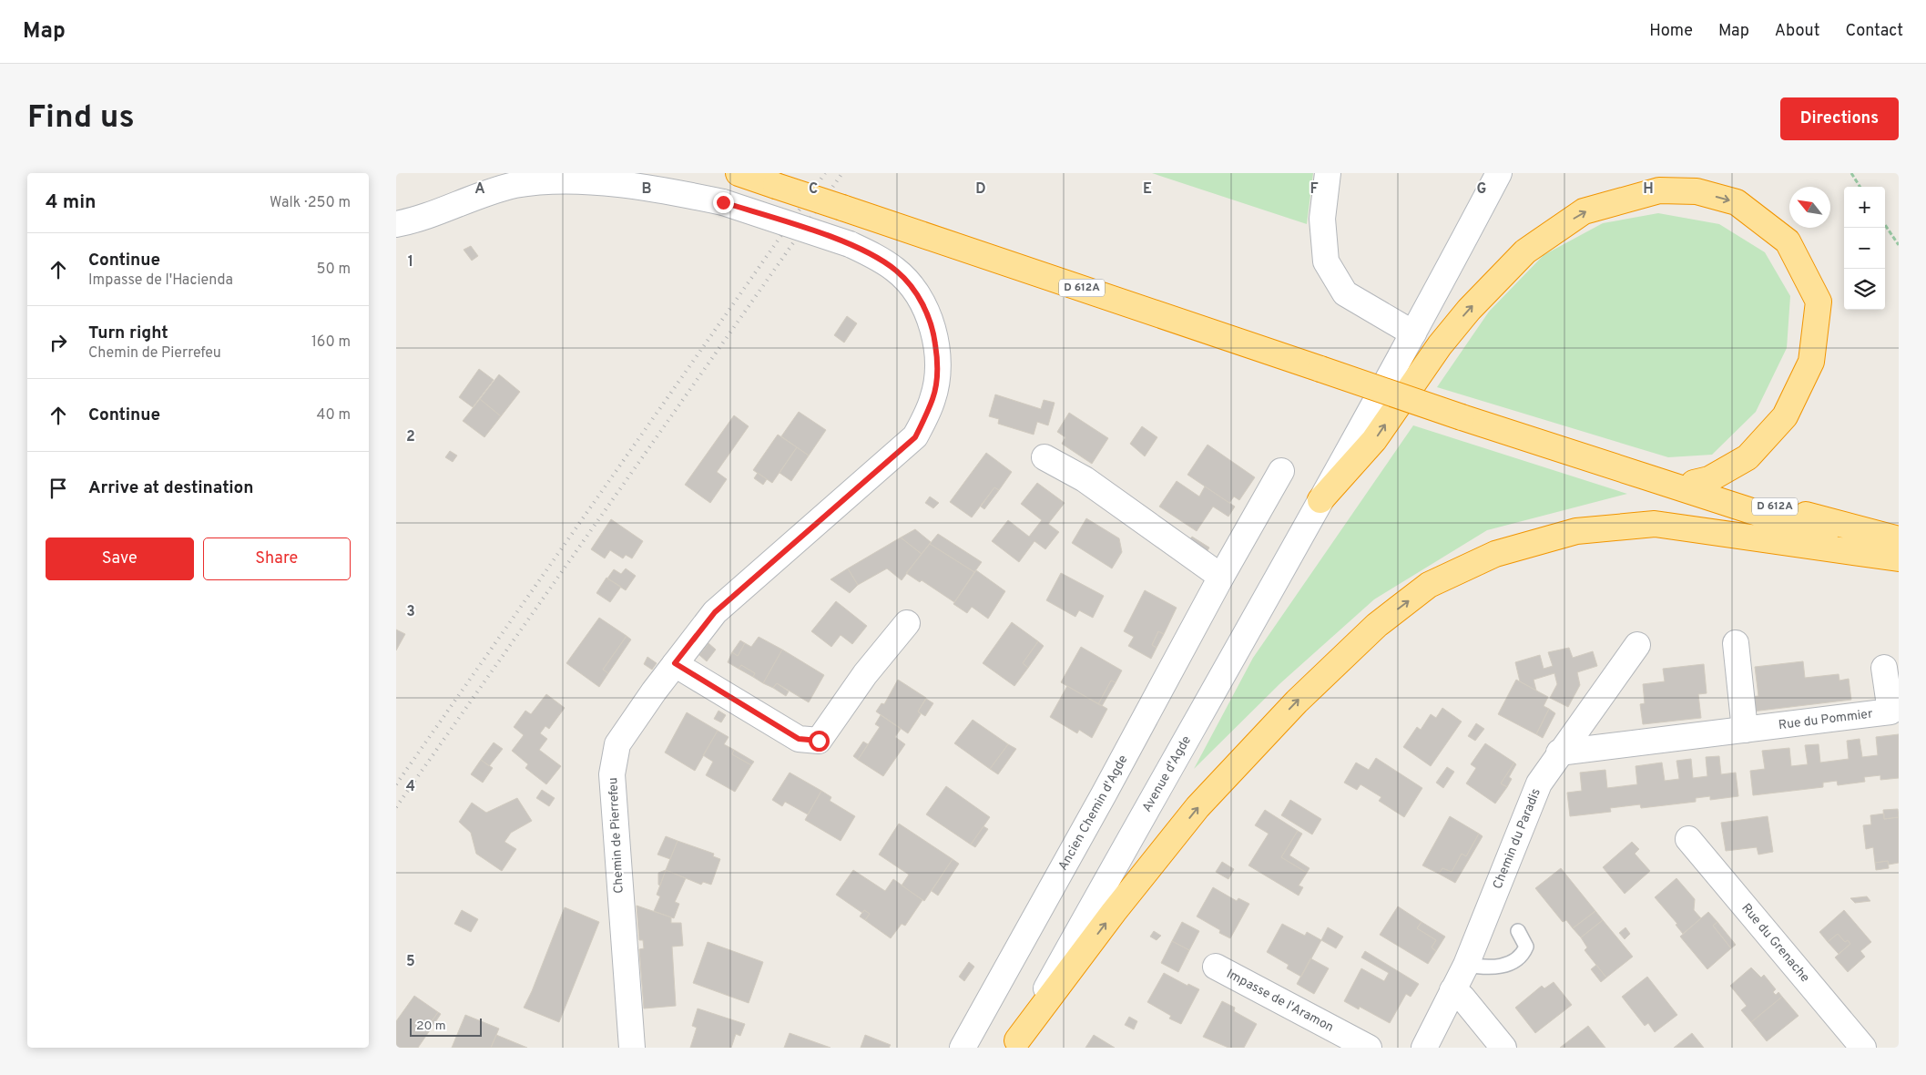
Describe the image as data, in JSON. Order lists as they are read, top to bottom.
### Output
{
  "streets": {
    "highway": ["D 612A"],
    "street": [
      "Rue du Pommier",
      "Avenue d'Agde",
      "Ancien Chemin d'Agde",
      "Chemin de Pierrefeu",
      "Chemin du Paradis",
      "Rue du Grenache",
      "Impasse de l'Aramon"
    ]
  },
  "crossings": [
    ["Rue du Pommier", "Chemin du Paradis"]
  ],
  "scale_bar": "20 m",
  "north": "top left",
  "page": {
    "header": "Map",
    "nav": [
      "Home",
      "Map",
      "About",
      "Contact"
    ],
    "buttons": [
      "Directions",
      ["Save", "Share"]
    ],
    "title": "Find us",
    "heading": ["4 min", "Walk · 250 m"],
    "map_buttons": ["+", "−"],
    "list": [
      ["Continue", "Impasse de l'Hacienda", "50 m"],
      ["Turn right", "Chemin de Pierrefeu", "160 m"],
      ["Continue", "40 m"],
      "Arrive at destination"
    ],
    "scale": "20 m"
  },
  "grid": {
    "columns": [
      "A",
      "B",
      "C",
      "D",
      "E",
      "F",
      "G",
      "H"
    ],
    "rows": [
      "1",
      "2",
      "3",
      "4",
      "5"
    ]
  }
}
